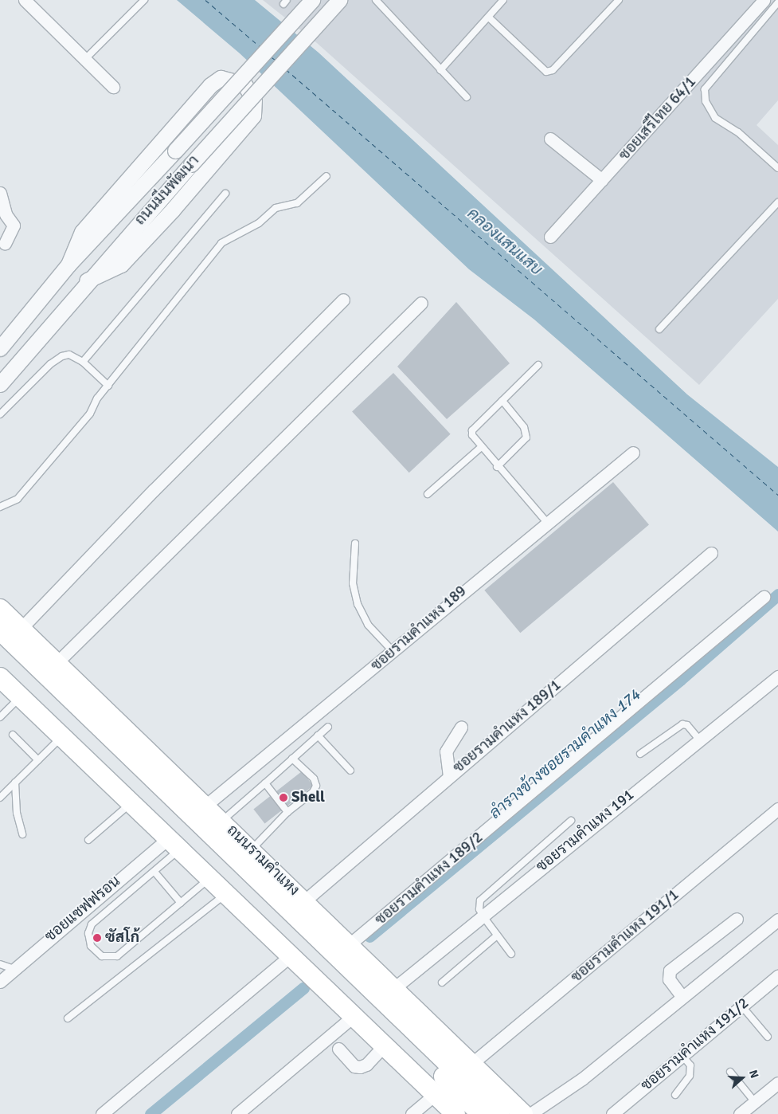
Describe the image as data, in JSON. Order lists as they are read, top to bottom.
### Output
{
  "streets": {
    "main road": ["ถนนรามคำแหง"],
    "street": [
      "ซอยเสรีไทย 64/1",
      "ถนนมีนพัฒนา",
      "ซอยรามคำแหง 189",
      "ซอยรามคำแหง 189/1",
      "ซอยรามคำแหง 191",
      "ซอยรามคำแหง 189/2",
      "ซอยแซฟฟรอน",
      "ซอยรามคำแหง 191/1",
      "ซอยรามคำแหง 191/2"
    ]
  },
  "crossings": [
    ["ซอยรามคำแหง 189", "ถนนรามคำแหง"],
    ["ซอยรามคำแหง 189/1", "ถนนรามคำแหง"],
    ["ซอยรามคำแหง 191", "ถนนรามคำแหง"],
    ["ถนนรามคำแหง", "ซอยรามคำแหง 189/2"],
    ["ถนนรามคำแหง", "ซอยรามคำแหง 191/1"]
  ],
  "water": ["คลองแสนแสบ", "ลำรางข้างซอยรามคำแหง 174"],
  "places": ["Shell", "ซัสโก้"],
  "north": "right"
}
